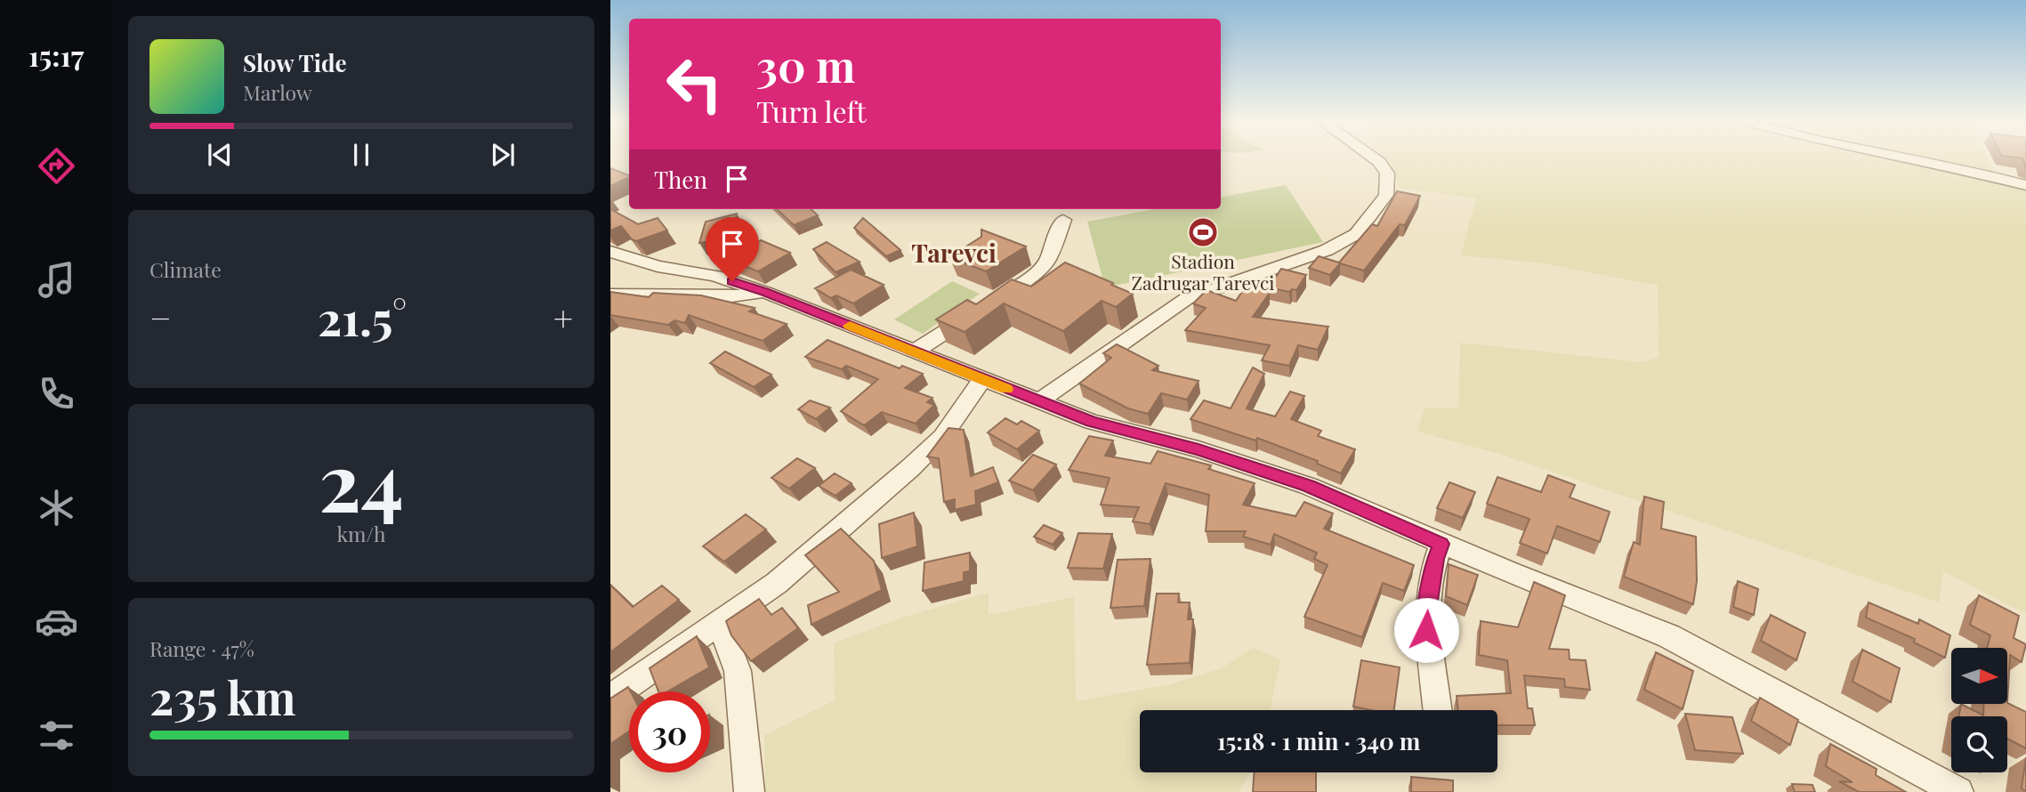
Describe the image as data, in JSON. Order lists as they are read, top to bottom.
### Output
{
  "districts": ["Tarevci"],
  "places": {
    "sports": ["Stadion Zadrugar Tarevci"]
  },
  "north": "right",
  "page": {
    "tabs": "15:17",
    "turn": ["30 m", "Turn left"],
    "song": ["Slow Tide", "Marlow"],
    "then": "Then",
    "tile": [
      "Climate",
      ["24", "km/h"],
      ["Range · 47%", "235 km"]
    ],
    "heat": ["−", "21.5°", "+"],
    "limit": "30",
    "trip": "15:18 · 1 min · 340 m"
  }
}
